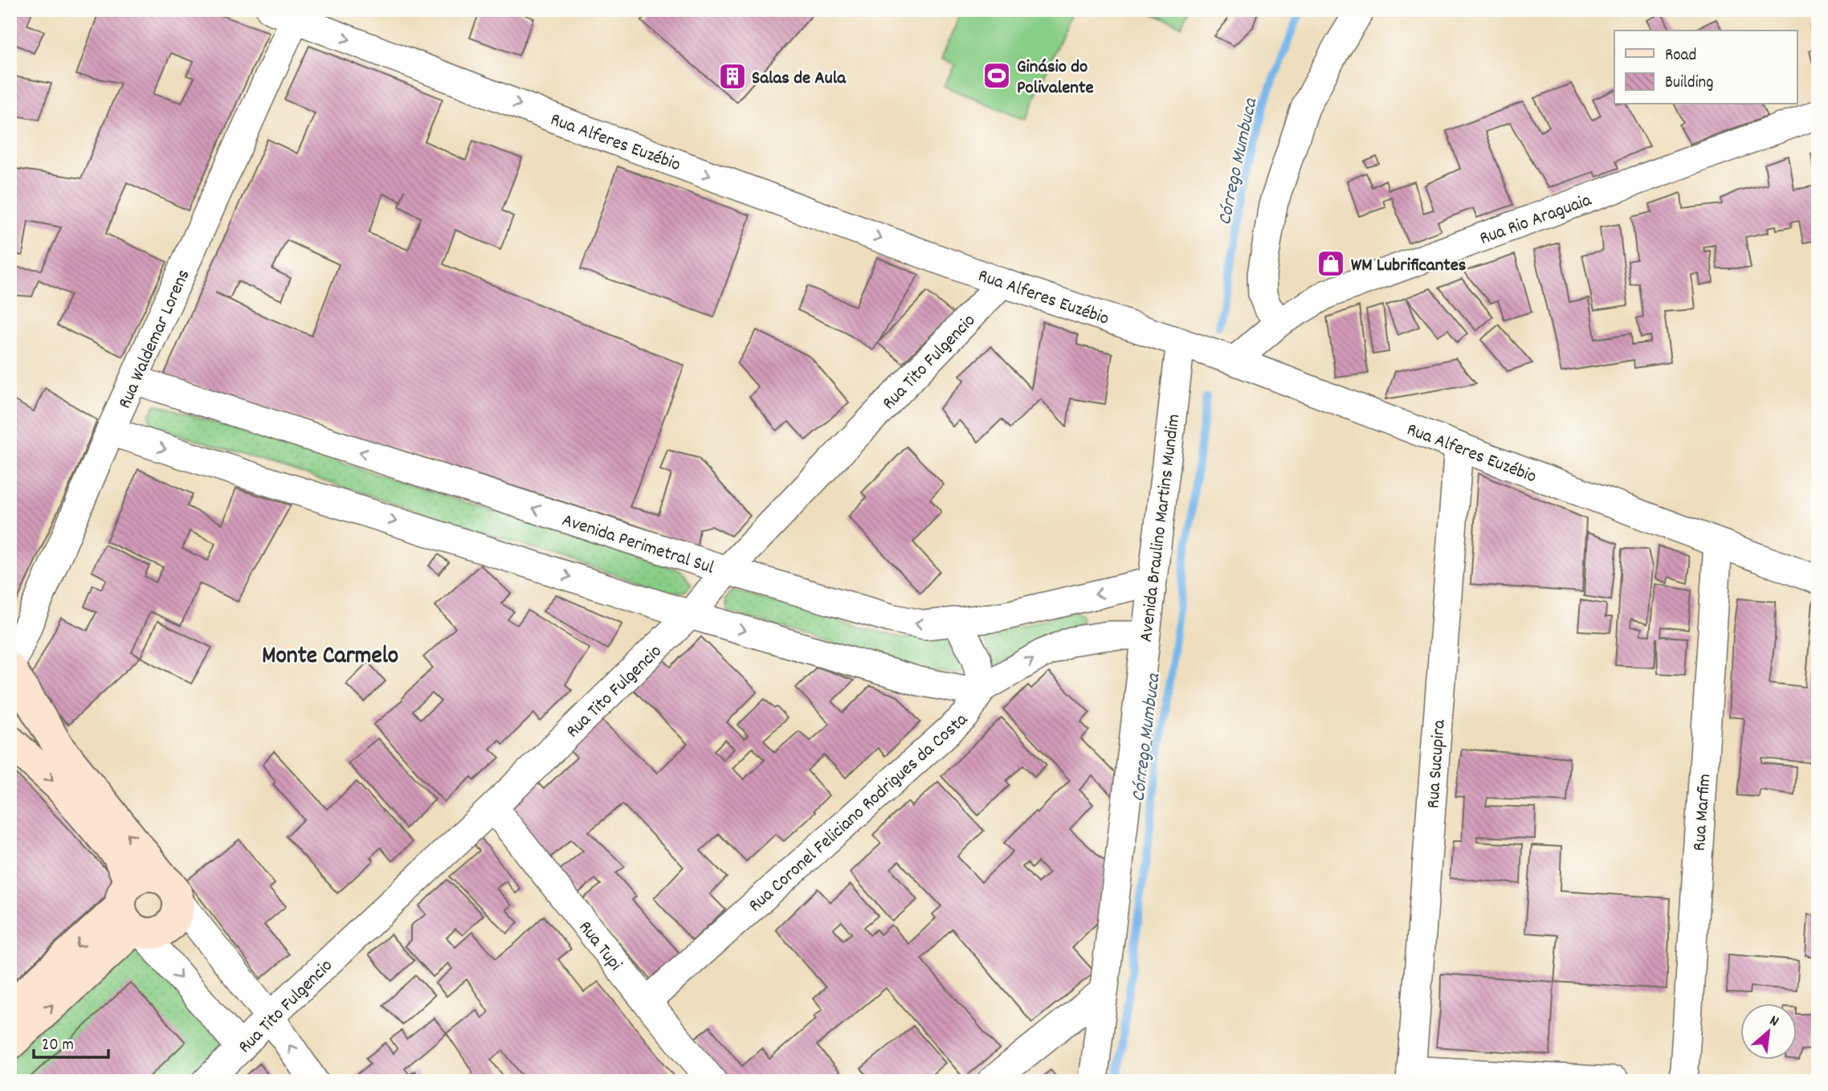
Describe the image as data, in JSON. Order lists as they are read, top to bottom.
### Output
{
  "streets": {
    "street": [
      "Rua Alferes Euzébio",
      "Rua Rio Araguaia",
      "Rua Waldemar Lorens",
      "Rua Tito Fulgencio",
      "Avenida Braulino Martins Mundim",
      "Avenida Perimetral Sul",
      "Rua Sucupira",
      "Rua Coronel Feliciano Rodrigues da Costa",
      "Rua Marfim",
      "Rua Tupi"
    ]
  },
  "crossings": [
    ["Rua Alferes Euzébio", "Rua Rio Araguaia"],
    ["Rua Alferes Euzébio", "Rua Waldemar Lorens"],
    ["Rua Alferes Euzébio", "Rua Tito Fulgencio"],
    ["Rua Alferes Euzébio", "Avenida Braulino Martins Mundim"],
    ["Rua Alferes Euzébio", "Rua Sucupira"],
    ["Rua Alferes Euzébio", "Rua Marfim"],
    ["Rua Waldemar Lorens", "Avenida Perimetral Sul"],
    ["Rua Tito Fulgencio", "Avenida Perimetral Sul"],
    ["Rua Tito Fulgencio", "Rua Tupi"],
    ["Avenida Braulino Martins Mundim", "Avenida Perimetral Sul"],
    ["Avenida Braulino Martins Mundim", "Rua Coronel Feliciano Rodrigues da Costa"],
    ["Rua Coronel Feliciano Rodrigues da Costa", "Rua Tupi"]
  ],
  "one_way": ["Rua Alferes Euzébio"],
  "districts": ["Monte Carmelo"],
  "water": ["Córrego Mumbuca"],
  "places": {
    "sports": ["Ginásio do Polivalente"],
    "building": ["Salas de Aula"],
    "shop": ["WM Lubrificantes"]
  },
  "legend": ["Road", "Building"],
  "scale_bar": "20 m",
  "north": "top right"
}
